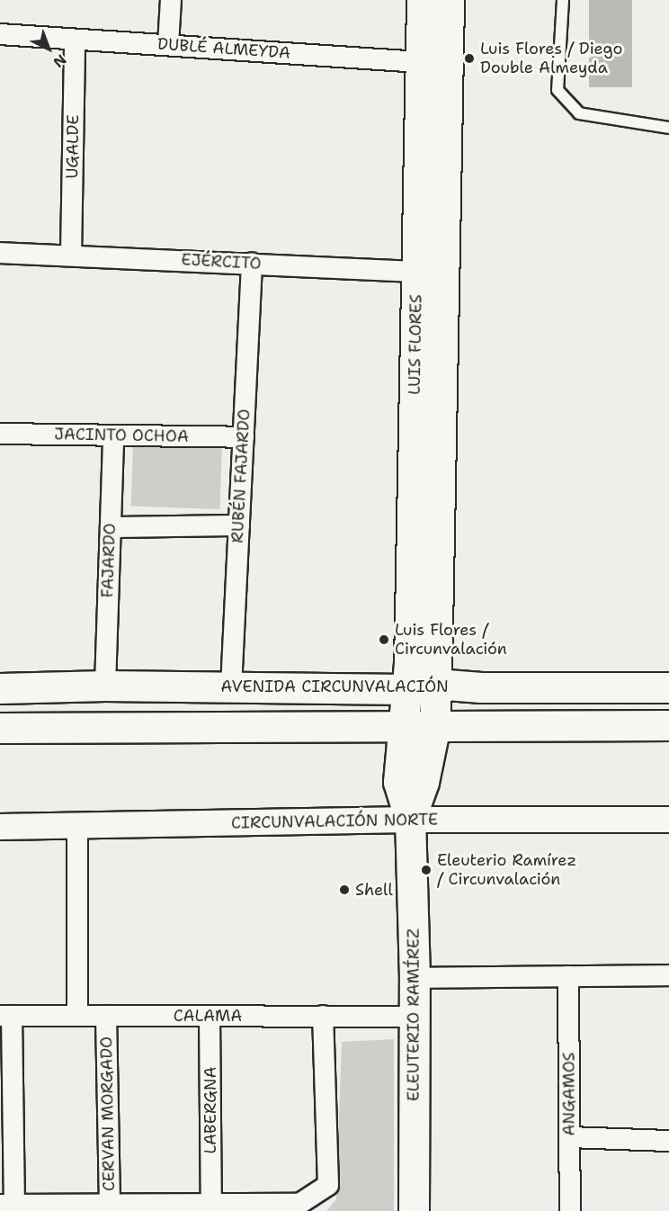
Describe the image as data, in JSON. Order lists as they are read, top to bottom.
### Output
{
  "streets": {
    "main road": ["LUIS FLORES", "AVENIDA CIRCUNVALACIÓN", "ELEUTERIO RAMÍREZ"],
    "street": [
      "DUBLÉ ALMEYDA",
      "UGALDE",
      "EJÉRCITO",
      "JACINTO OCHOA",
      "RUBÉN FAJARDO",
      "FAJARDO",
      "CIRCUNVALACIÓN NORTE",
      "CALAMA",
      "ANGAMOS",
      "LABERGNA",
      "CERVAN MORGADO"
    ]
  },
  "crossings": [
    ["DUBLÉ ALMEYDA", "UGALDE"],
    ["DUBLÉ ALMEYDA", "LUIS FLORES"],
    ["UGALDE", "EJÉRCITO"],
    ["EJÉRCITO", "LUIS FLORES"],
    ["EJÉRCITO", "RUBÉN FAJARDO"],
    ["LUIS FLORES", "AVENIDA CIRCUNVALACIÓN"],
    ["LUIS FLORES", "ELEUTERIO RAMÍREZ"],
    ["JACINTO OCHOA", "RUBÉN FAJARDO"],
    ["JACINTO OCHOA", "FAJARDO"],
    ["RUBÉN FAJARDO", "AVENIDA CIRCUNVALACIÓN"],
    ["FAJARDO", "AVENIDA CIRCUNVALACIÓN"],
    ["AVENIDA CIRCUNVALACIÓN", "ELEUTERIO RAMÍREZ"],
    ["CIRCUNVALACIÓN NORTE", "ELEUTERIO RAMÍREZ"],
    ["ELEUTERIO RAMÍREZ", "CALAMA"],
    ["CALAMA", "LABERGNA"],
    ["CALAMA", "CERVAN MORGADO"]
  ],
  "places": [
    "Luis Flores / Diego Double Almeyda",
    "Luis Flores / Circunvalación",
    "Eleuterio Ramírez / Circunvalación",
    "Shell"
  ],
  "north": "bottom right"
}
